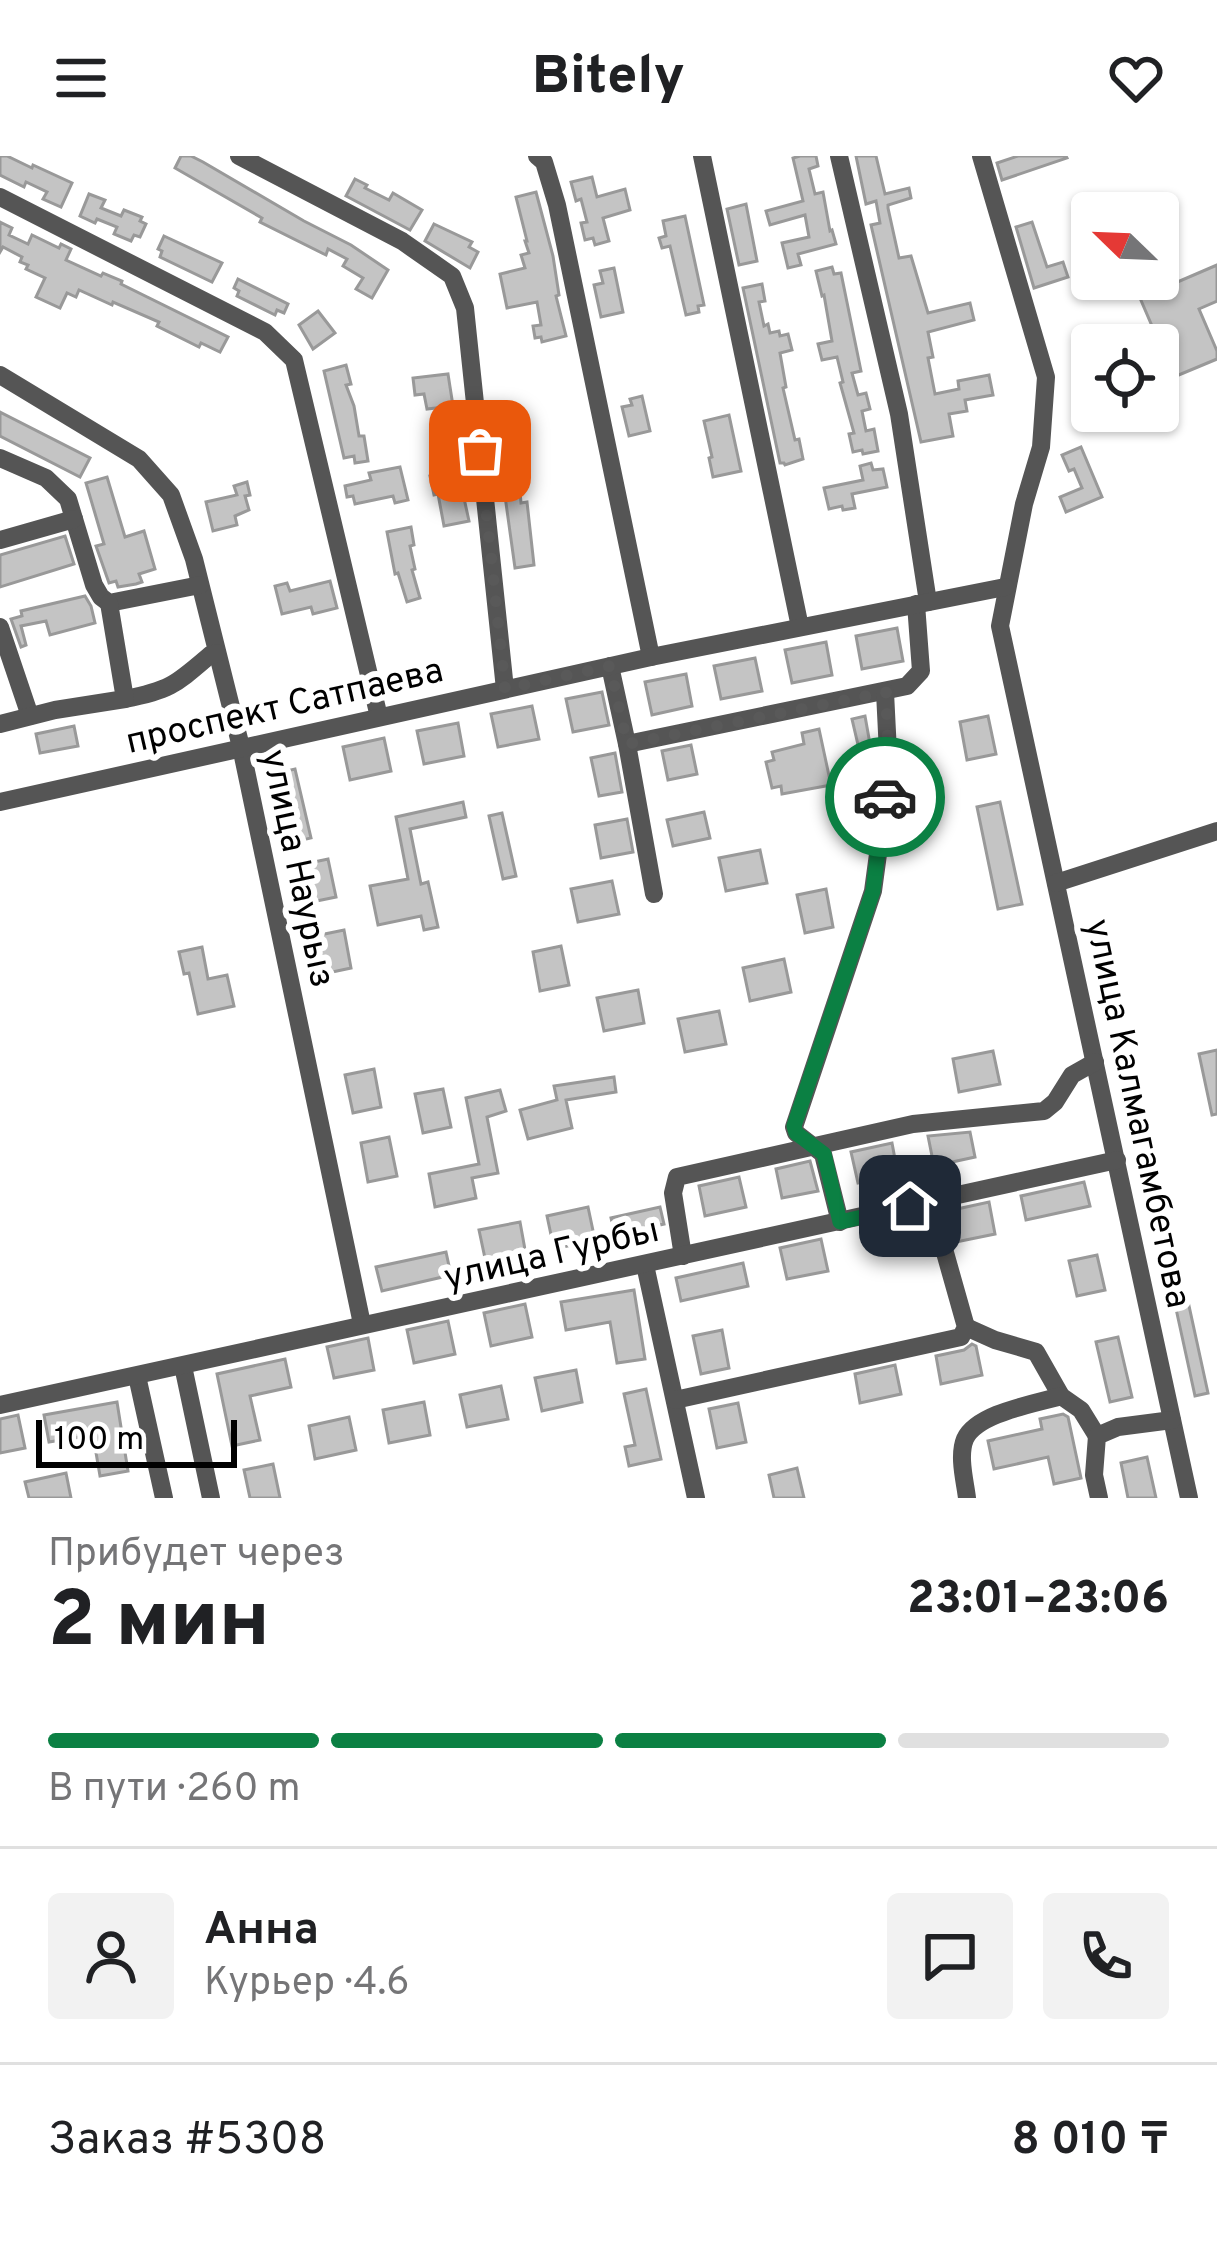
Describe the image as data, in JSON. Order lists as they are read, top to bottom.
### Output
{
  "streets": {
    "street": [
      "проспект Сатпаева",
      "улица Наурыз",
      "улица Калмагамбетова",
      "улица Гурбы"
    ]
  },
  "crossings": [
    ["проспект Сатпаева", "улица Наурыз"],
    ["проспект Сатпаева", "улица Калмагамбетова"],
    ["улица Наурыз", "улица Гурбы"],
    ["улица Калмагамбетова", "улица Гурбы"]
  ],
  "scale_bar": "100 m",
  "north": "top left",
  "page": {
    "header": "Bitely",
    "scale": "100 m",
    "heading": ["2 мин", "Прибудет через", "23:01–23:06"],
    "panel": [
      "Анна",
      "Курьер · 4.6",
      "Заказ #5308",
      "8 010 ₸"
    ],
    "bar": "В пути · 260 m"
  }
}
